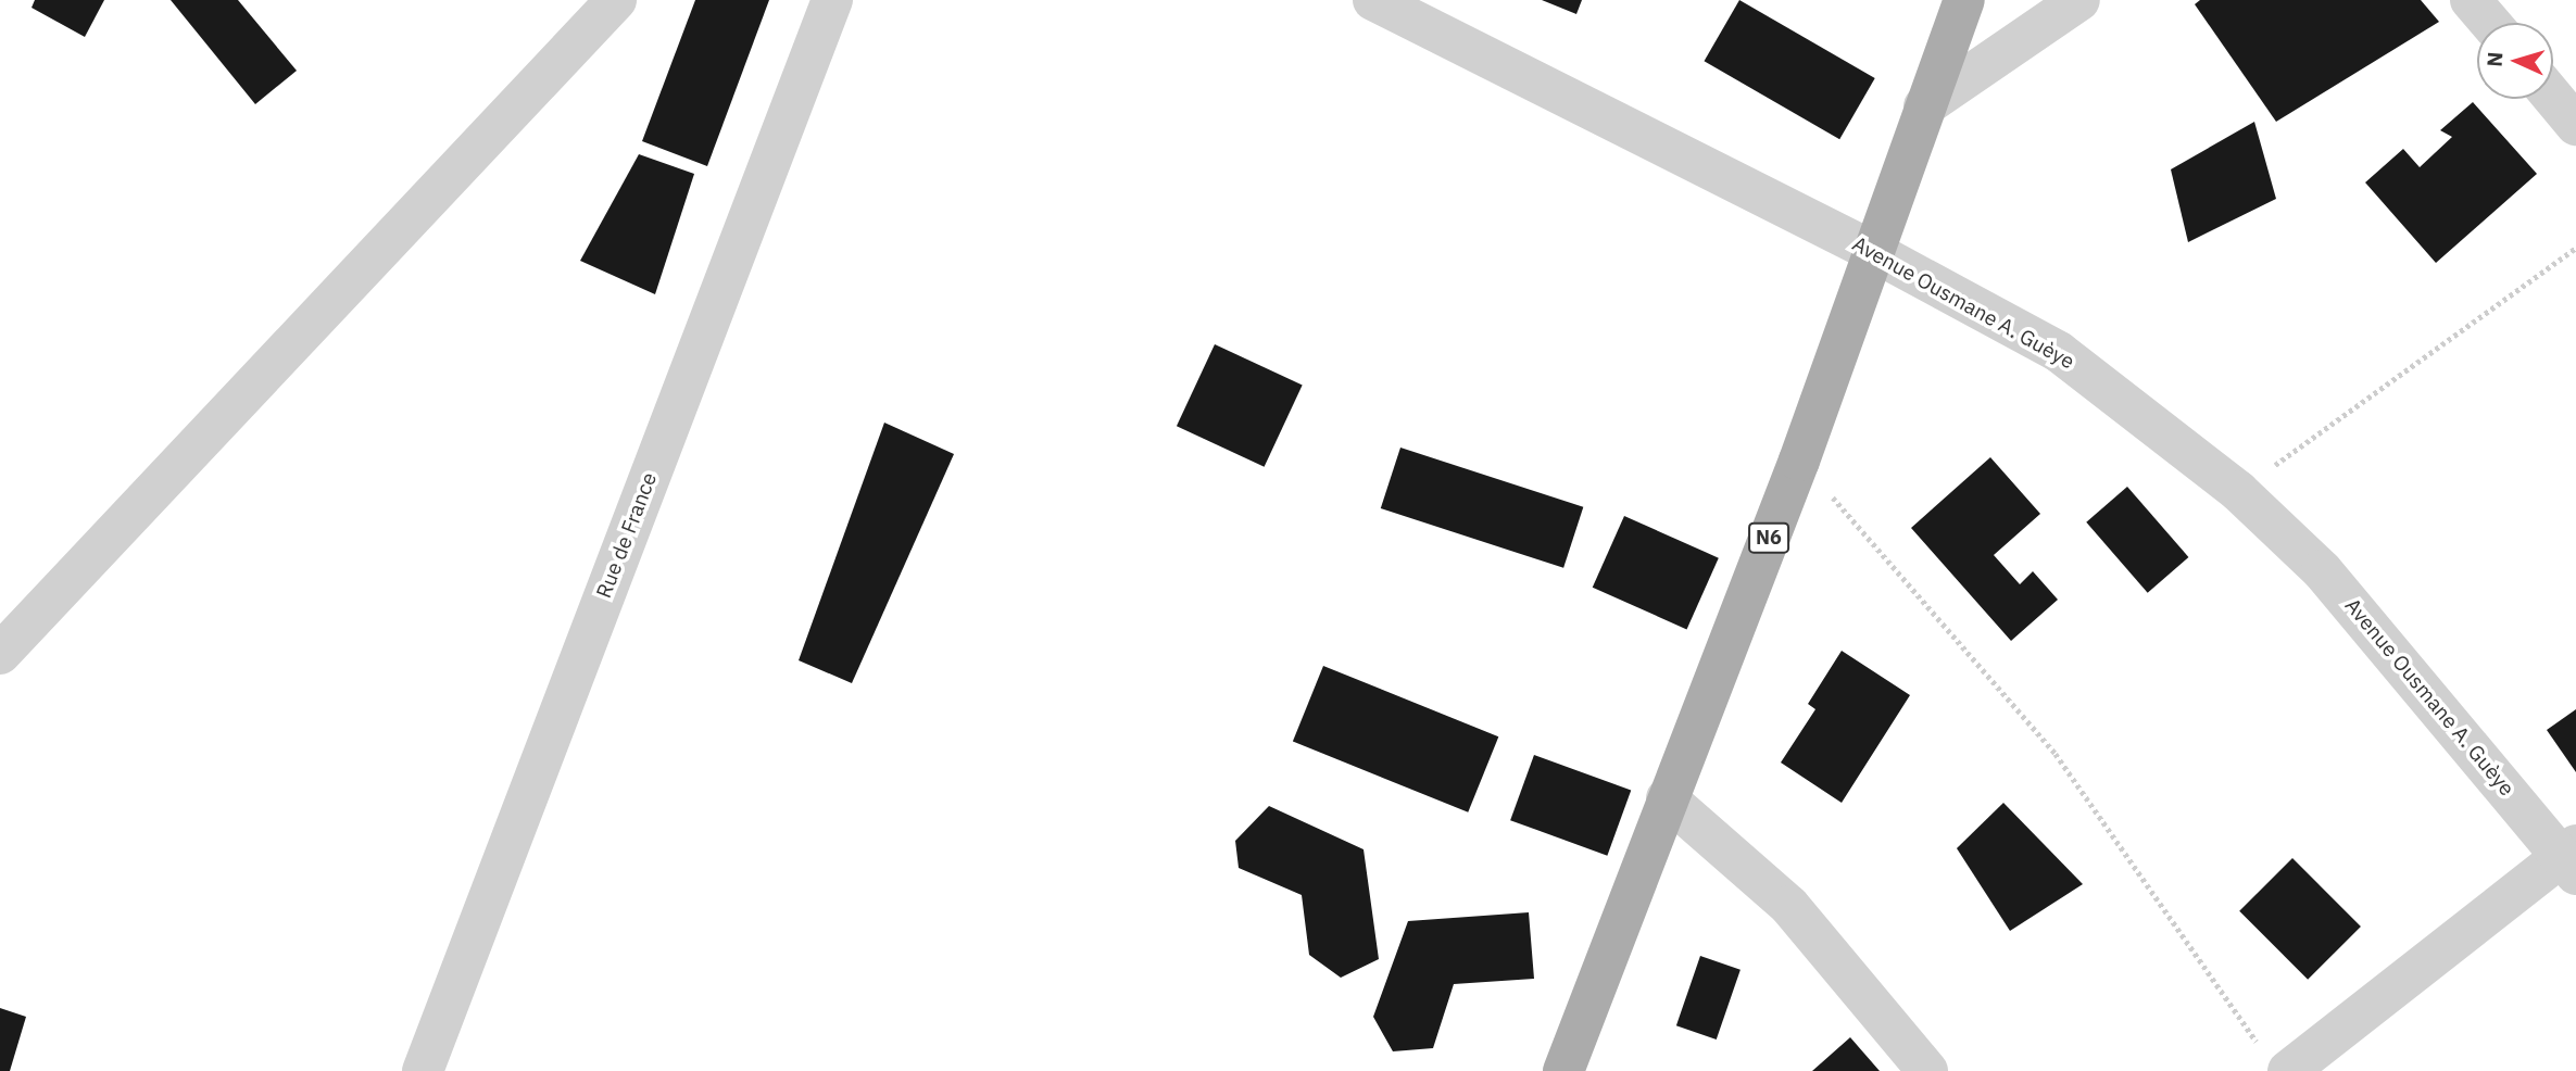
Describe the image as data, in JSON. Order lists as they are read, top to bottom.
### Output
{
  "streets": {
    "main road": ["N6"],
    "street": ["Avenue Ousmane A. Guèye", "Rue de France"]
  },
  "crossings": [
    ["Avenue Ousmane A. Guèye", "N6"]
  ],
  "north": "left"
}
